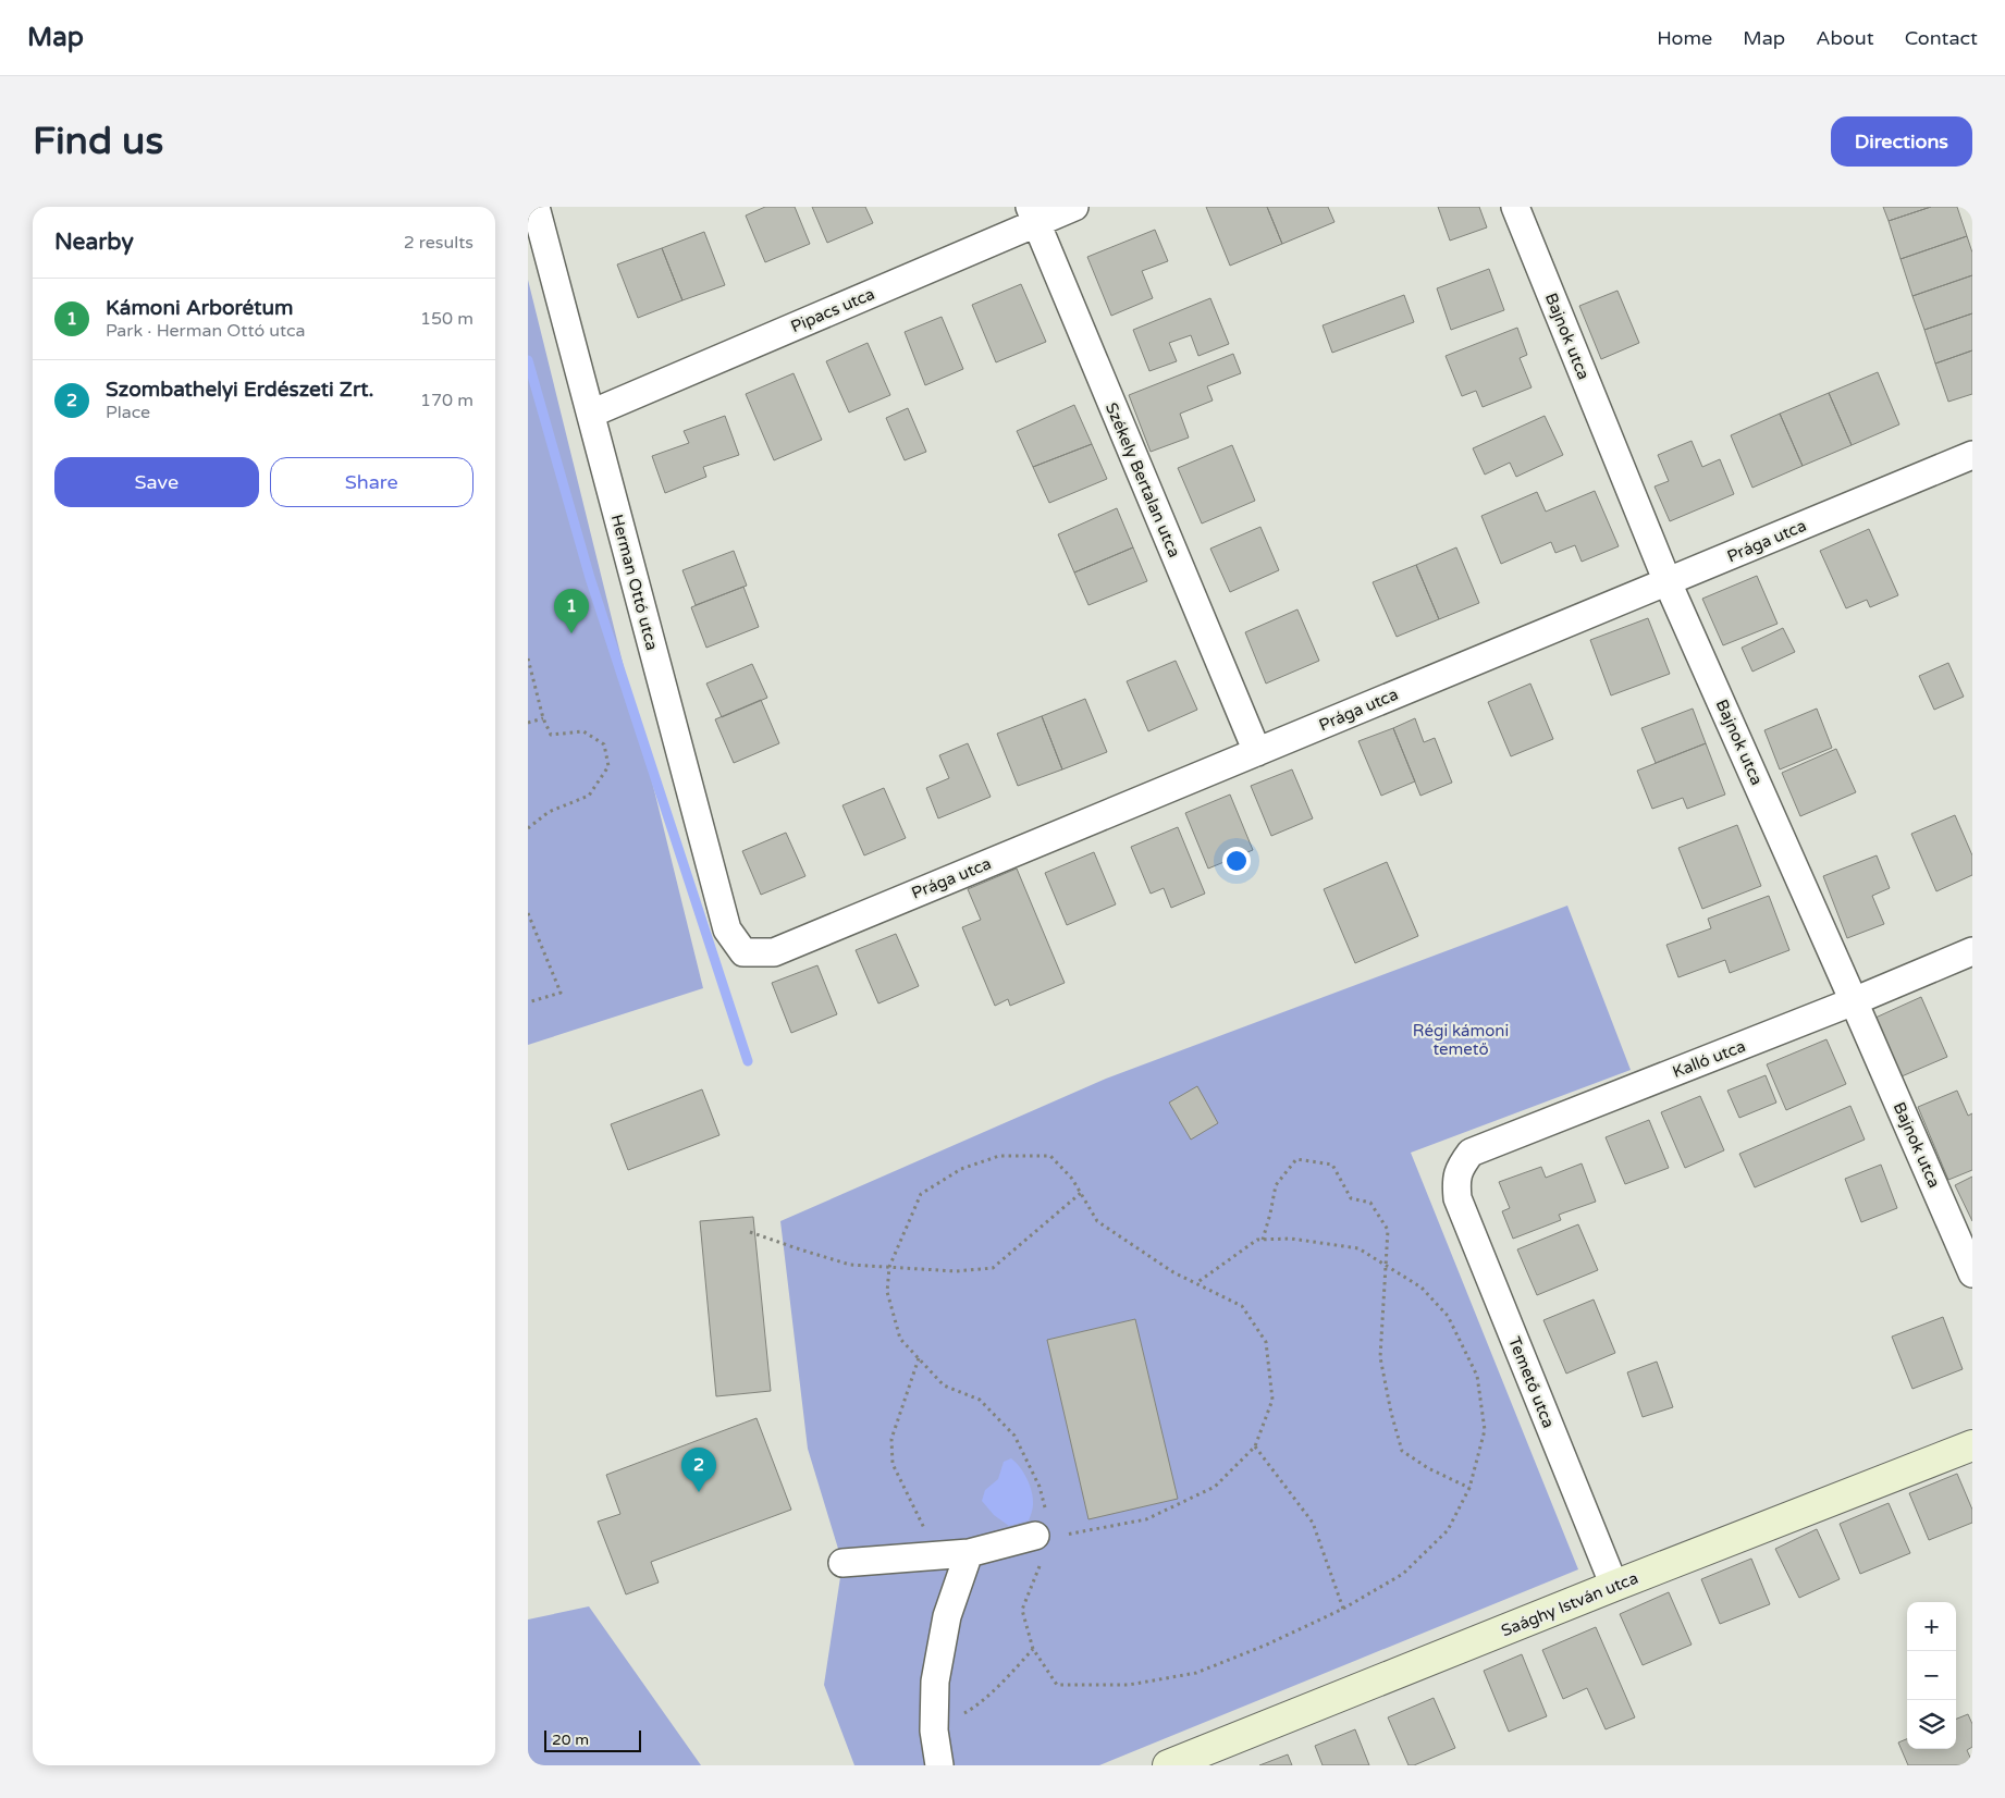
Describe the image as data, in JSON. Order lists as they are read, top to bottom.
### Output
{
  "streets": {
    "street": [
      "Pipacs utca",
      "Bajnok utca",
      "Székely Bertalan utca",
      "Prága utca",
      "Herman Ottó utca",
      "Kalló utca",
      "Temető utca",
      "Saághy István utca"
    ]
  },
  "crossings": [
    ["Pipacs utca", "Székely Bertalan utca"],
    ["Pipacs utca", "Herman Ottó utca"],
    ["Bajnok utca", "Prága utca"],
    ["Bajnok utca", "Kalló utca"],
    ["Székely Bertalan utca", "Prága utca"],
    ["Prága utca", "Herman Ottó utca"],
    ["Kalló utca", "Temető utca"],
    ["Temető utca", "Saághy István utca"]
  ],
  "parks": ["Régi kámoni temető"],
  "scale_bar": "20 m",
  "page": {
    "header": "Map",
    "nav": [
      "Home",
      "Map",
      "About",
      "Contact"
    ],
    "buttons": [
      "Directions",
      ["Save", "Share"]
    ],
    "title": "Find us",
    "heading": ["Nearby", "2 results"],
    "list": [
      {
        "mark": "1",
        "name": "Kámoni Arborétum",
        "note": "Park · Herman Ottó utca",
        "value": "150 m"
      },
      {
        "mark": "2",
        "name": "Szombathelyi Erdészeti Zrt.",
        "note": "Place",
        "value": "170 m"
      }
    ],
    "pins": ["1", "2"],
    "map_buttons": ["+", "−"],
    "scale": "20 m"
  }
}
